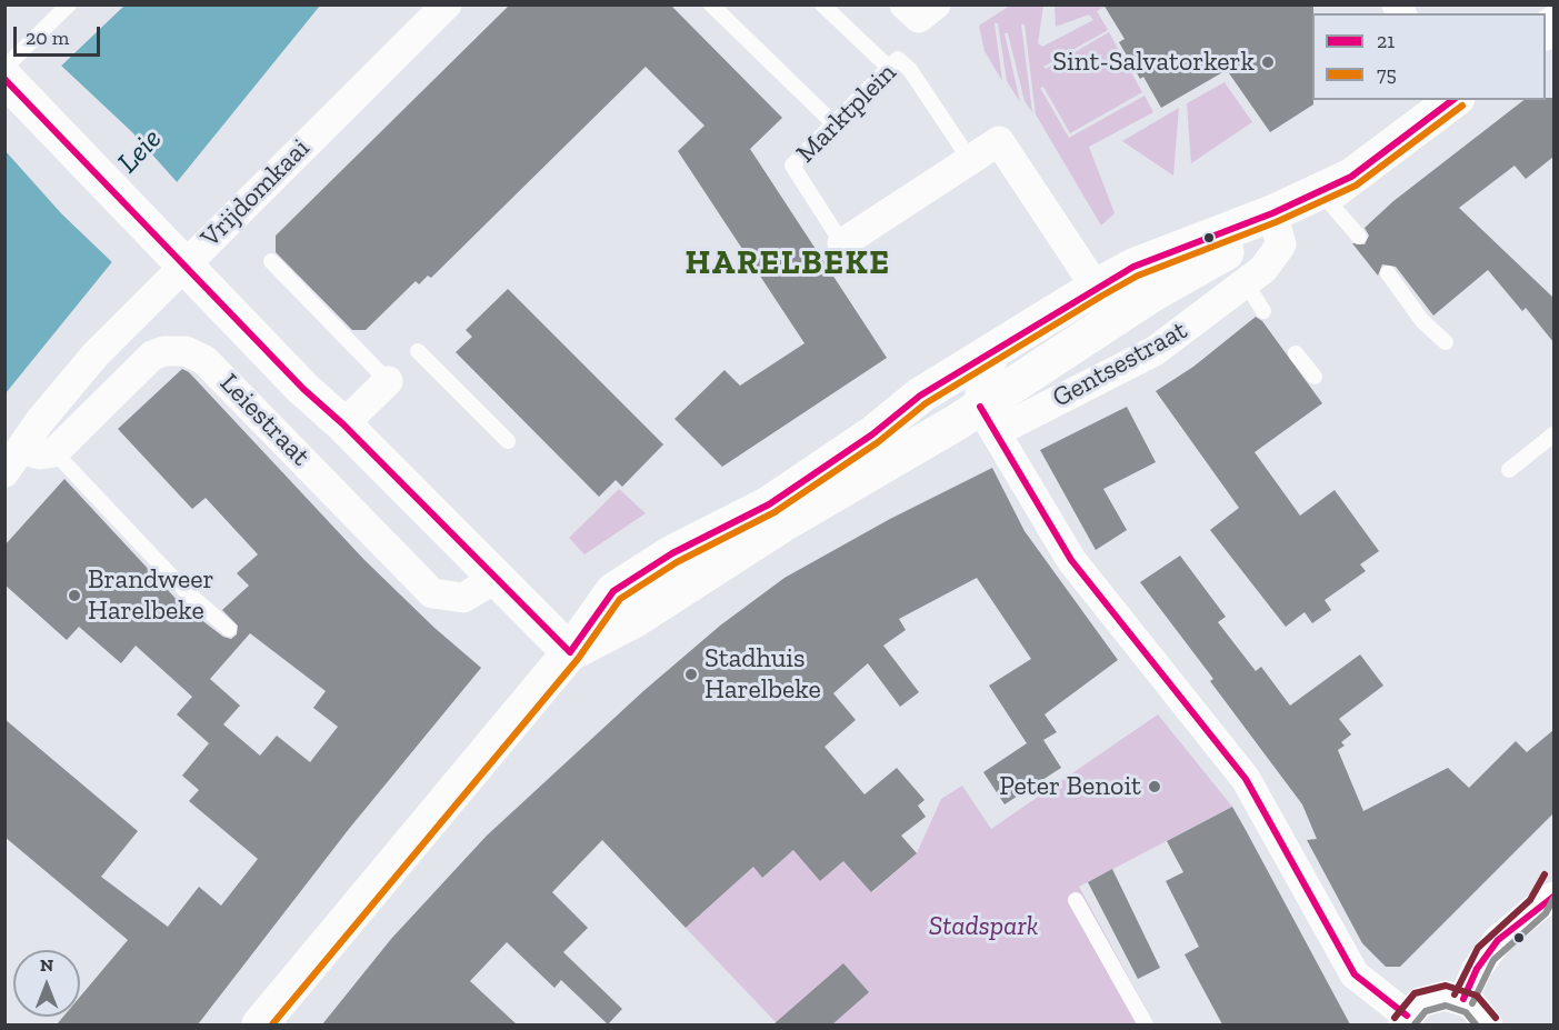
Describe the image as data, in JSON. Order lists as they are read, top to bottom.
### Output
{
  "streets": {
    "main road": ["Gentsestraat", "Leiestraat"],
    "street": ["Marktplein", "Vrijdomkaai"]
  },
  "crossings": [
    ["Marktplein", "Gentsestraat"],
    ["Gentsestraat", "Leiestraat"]
  ],
  "districts": ["HARELBEKE"],
  "water": ["Leie"],
  "parks": ["Stadspark"],
  "places": [
    "Sint-Salvatorkerk",
    "Brandweer Harelbeke",
    "Stadhuis Harelbeke",
    "Peter Benoit"
  ],
  "lines": ["transit line 21", "transit line 75"],
  "legend": ["21", "75"],
  "scale_bar": "20 m",
  "north": "top"
}
